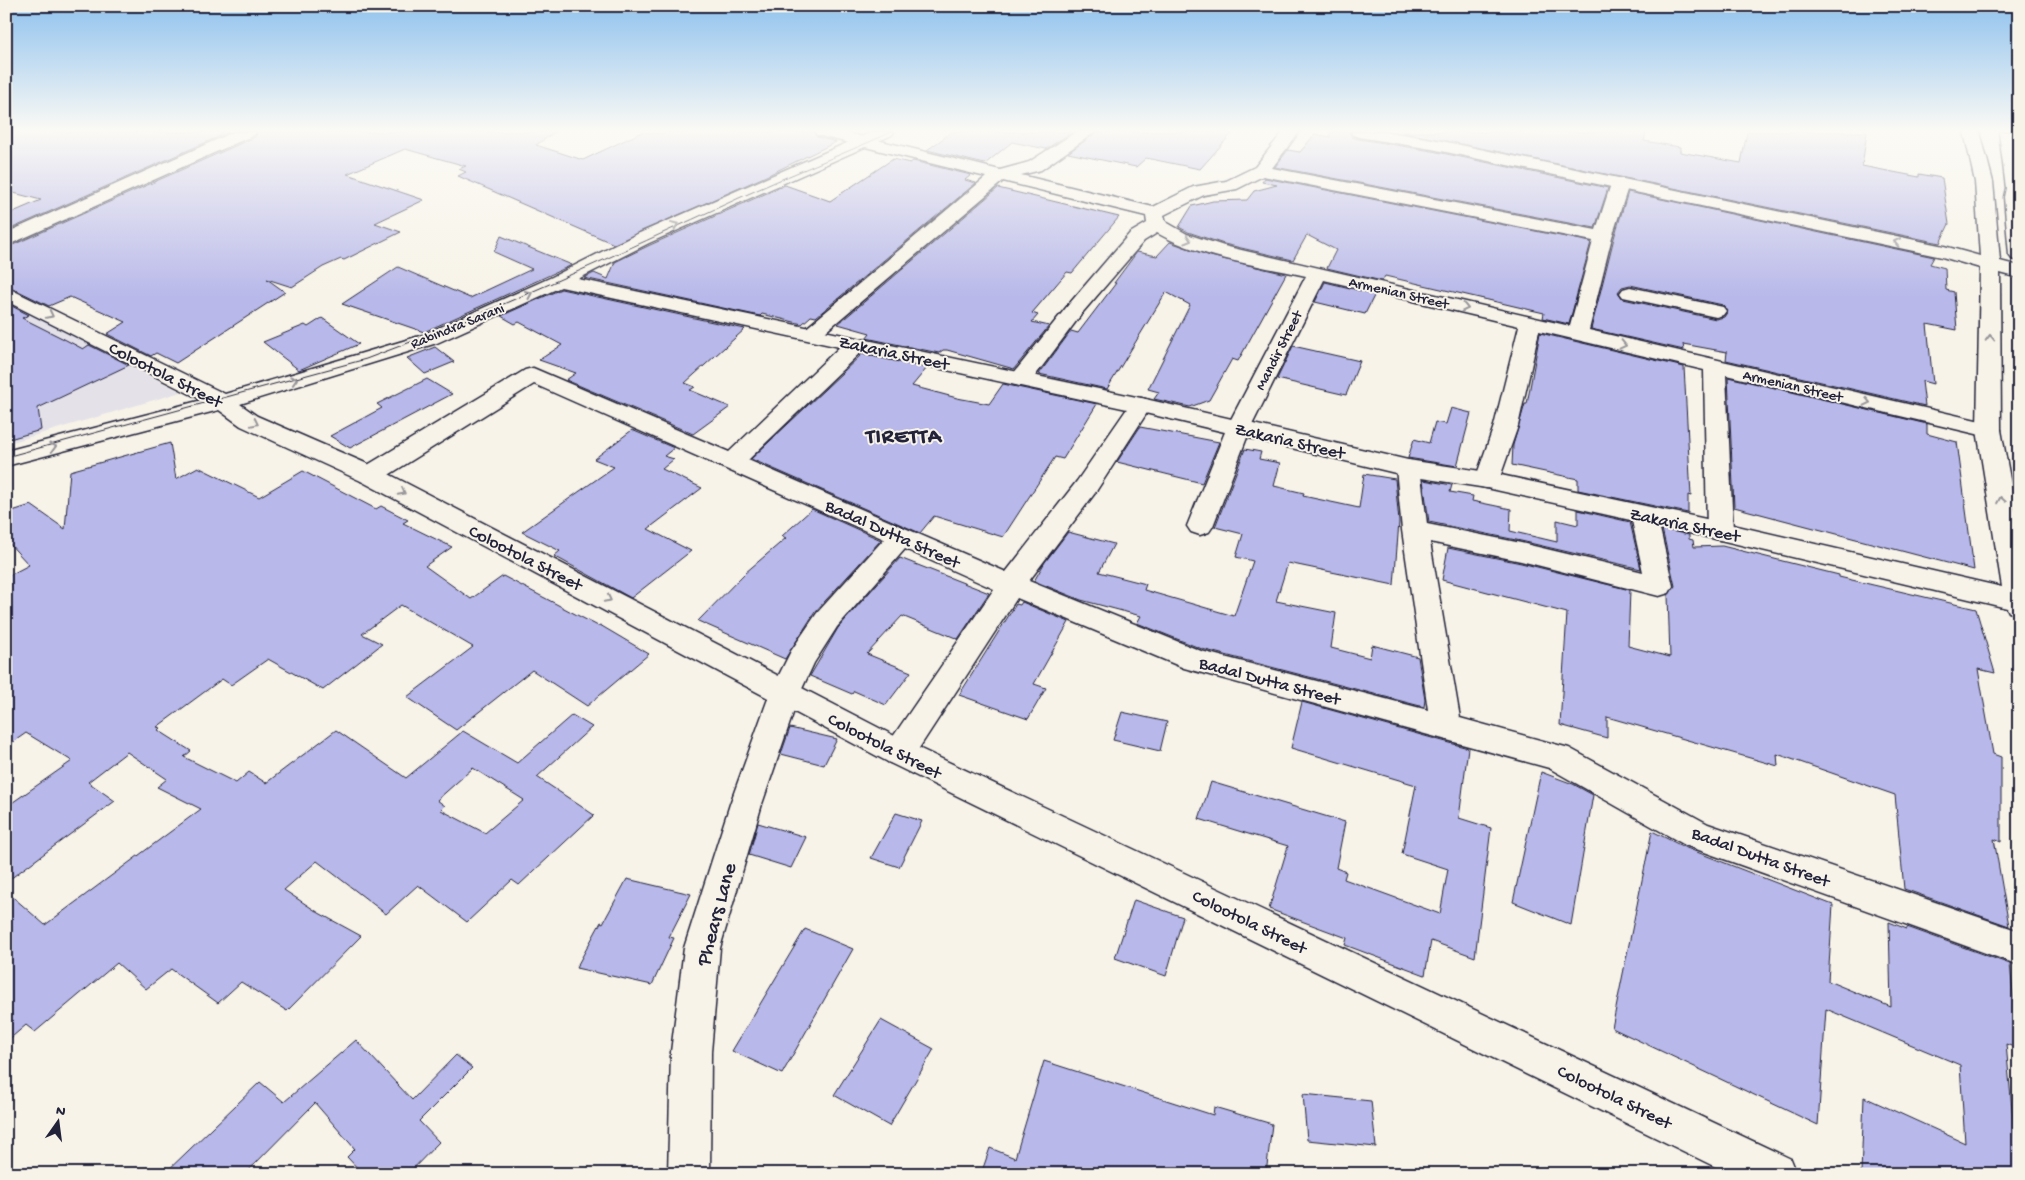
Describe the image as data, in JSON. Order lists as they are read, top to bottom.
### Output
{
  "streets": {
    "street": [
      "Armenian Street",
      "Rabindra Sarani",
      "Mandir Street",
      "Zakaria Street",
      "Colootola Street",
      "Badal Dutta Street",
      "Phears Lane"
    ]
  },
  "crossings": [
    ["Armenian Street", "Mandir Street"],
    ["Rabindra Sarani", "Zakaria Street"],
    ["Rabindra Sarani", "Colootola Street"],
    ["Mandir Street", "Zakaria Street"],
    ["Colootola Street", "Badal Dutta Street"],
    ["Colootola Street", "Phears Lane"],
    ["Badal Dutta Street", "Phears Lane"]
  ],
  "one_way": ["Colootola Street"],
  "districts": ["TIRETTA"],
  "north": "top"
}
